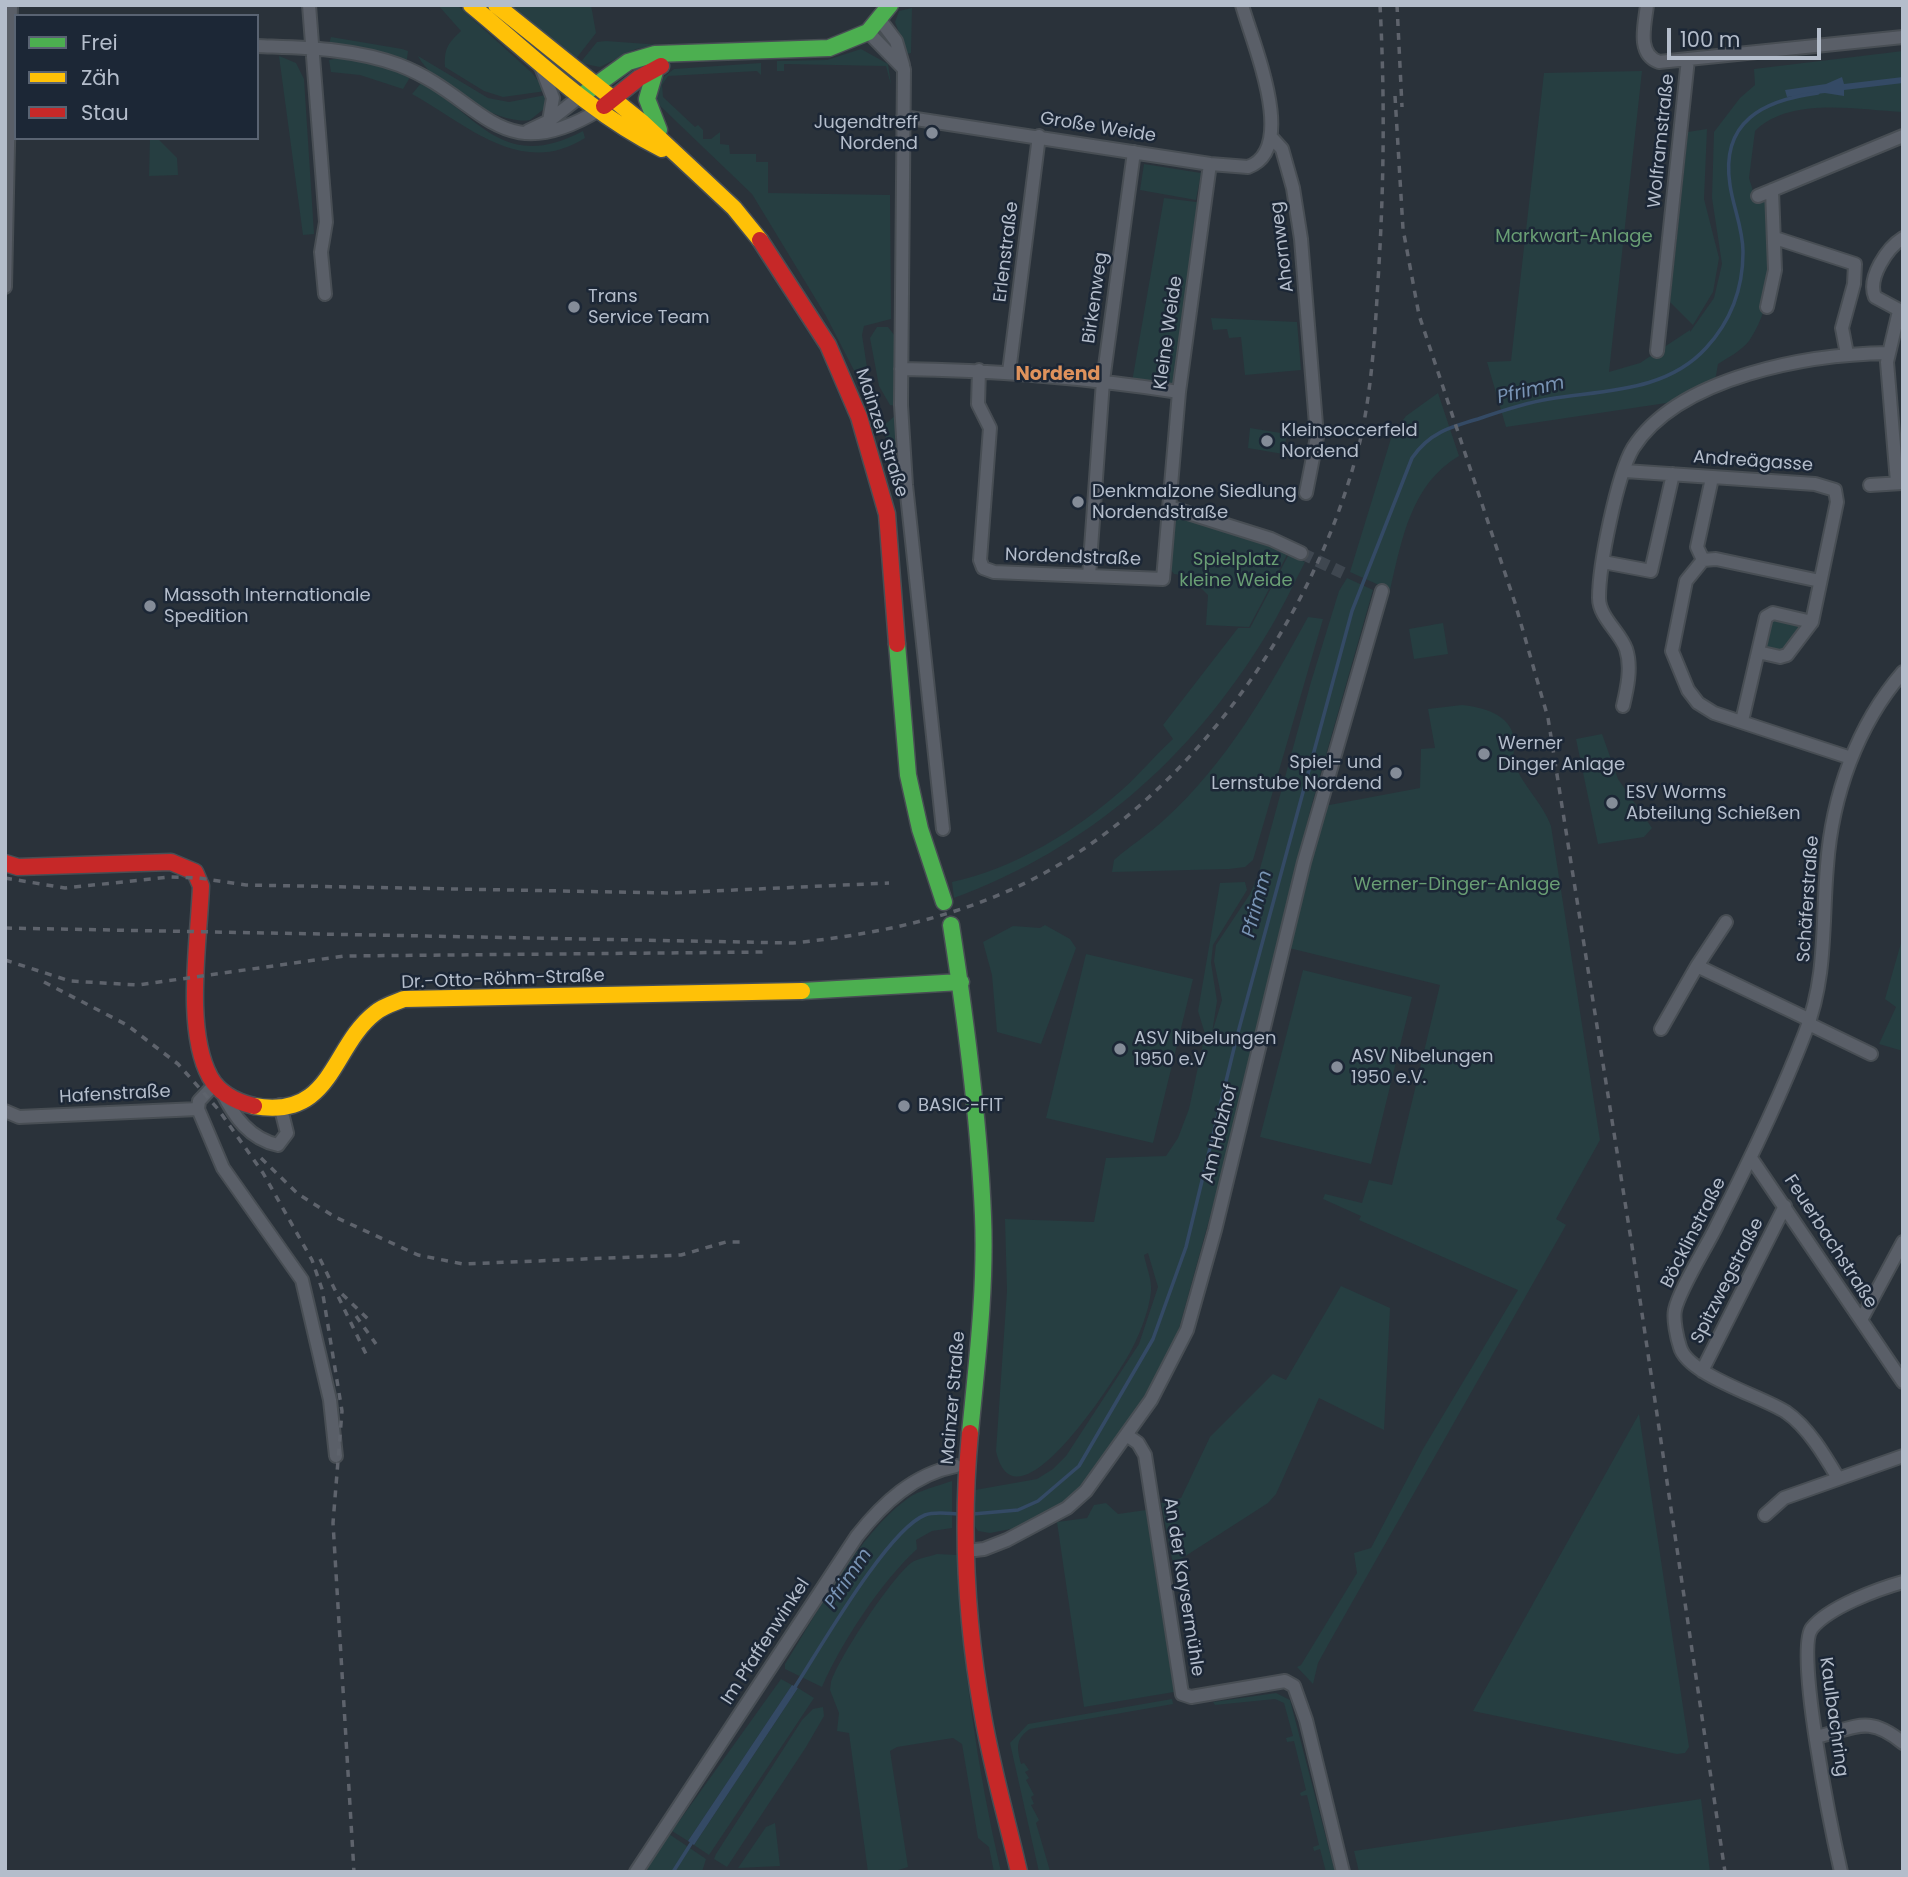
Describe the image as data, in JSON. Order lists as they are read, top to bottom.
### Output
{
  "streets": {
    "main road": ["Mainzer Straße", "Dr.-Otto-Röhm-Straße"],
    "street": [
      "Große Weide",
      "Wolframstraße",
      "Ahornweg",
      "Erlenstraße",
      "Birkenweg",
      "Kleine Weide",
      "Andreägasse",
      "Nordendstraße",
      "Schäferstraße",
      "Hafenstraße",
      "Am Holzhof",
      "Böcklinstraße",
      "Feuerbachstraße",
      "Spitzwegstraße",
      "An der Kaysermühle",
      "Im Pfaffenwinkel",
      "Kaulbachring"
    ]
  },
  "crossings": [
    ["Große Weide", "Ahornweg"],
    ["Große Weide", "Erlenstraße"],
    ["Große Weide", "Birkenweg"],
    ["Große Weide", "Kleine Weide"],
    ["Große Weide", "Mainzer Straße"],
    ["Birkenweg", "Nordendstraße"],
    ["Kleine Weide", "Nordendstraße"],
    ["Mainzer Straße", "Dr.-Otto-Röhm-Straße"],
    ["Mainzer Straße", "Am Holzhof"],
    ["Mainzer Straße", "Im Pfaffenwinkel"],
    ["Schäferstraße", "Böcklinstraße"],
    ["Am Holzhof", "An der Kaysermühle"],
    ["Böcklinstraße", "Feuerbachstraße"],
    ["Böcklinstraße", "Spitzwegstraße"],
    ["Feuerbachstraße", "Spitzwegstraße"]
  ],
  "districts": ["Nordend"],
  "water": ["Pfrimm"],
  "parks": ["Markwart-Anlage", "Spielplatz kleine Weide", "Werner-Dinger-Anlage"],
  "places": [
    "Jugendtreff Nordend",
    "Trans Service Team",
    "Kleinsoccerfeld Nordend",
    "Denkmalzone Siedlung Nordendstraße",
    "Massoth Internationale Spedition",
    "Werner Dinger Anlage",
    "Spiel- und Lernstube Nordend",
    "ESV Worms Abteilung Schießen",
    "ASV Nibelungen 1950 e.V",
    "ASV Nibelungen 1950 e.V.",
    "BASIC-FIT"
  ],
  "legend": ["Frei", "Zäh", "Stau"],
  "scale_bar": "100 m"
}
